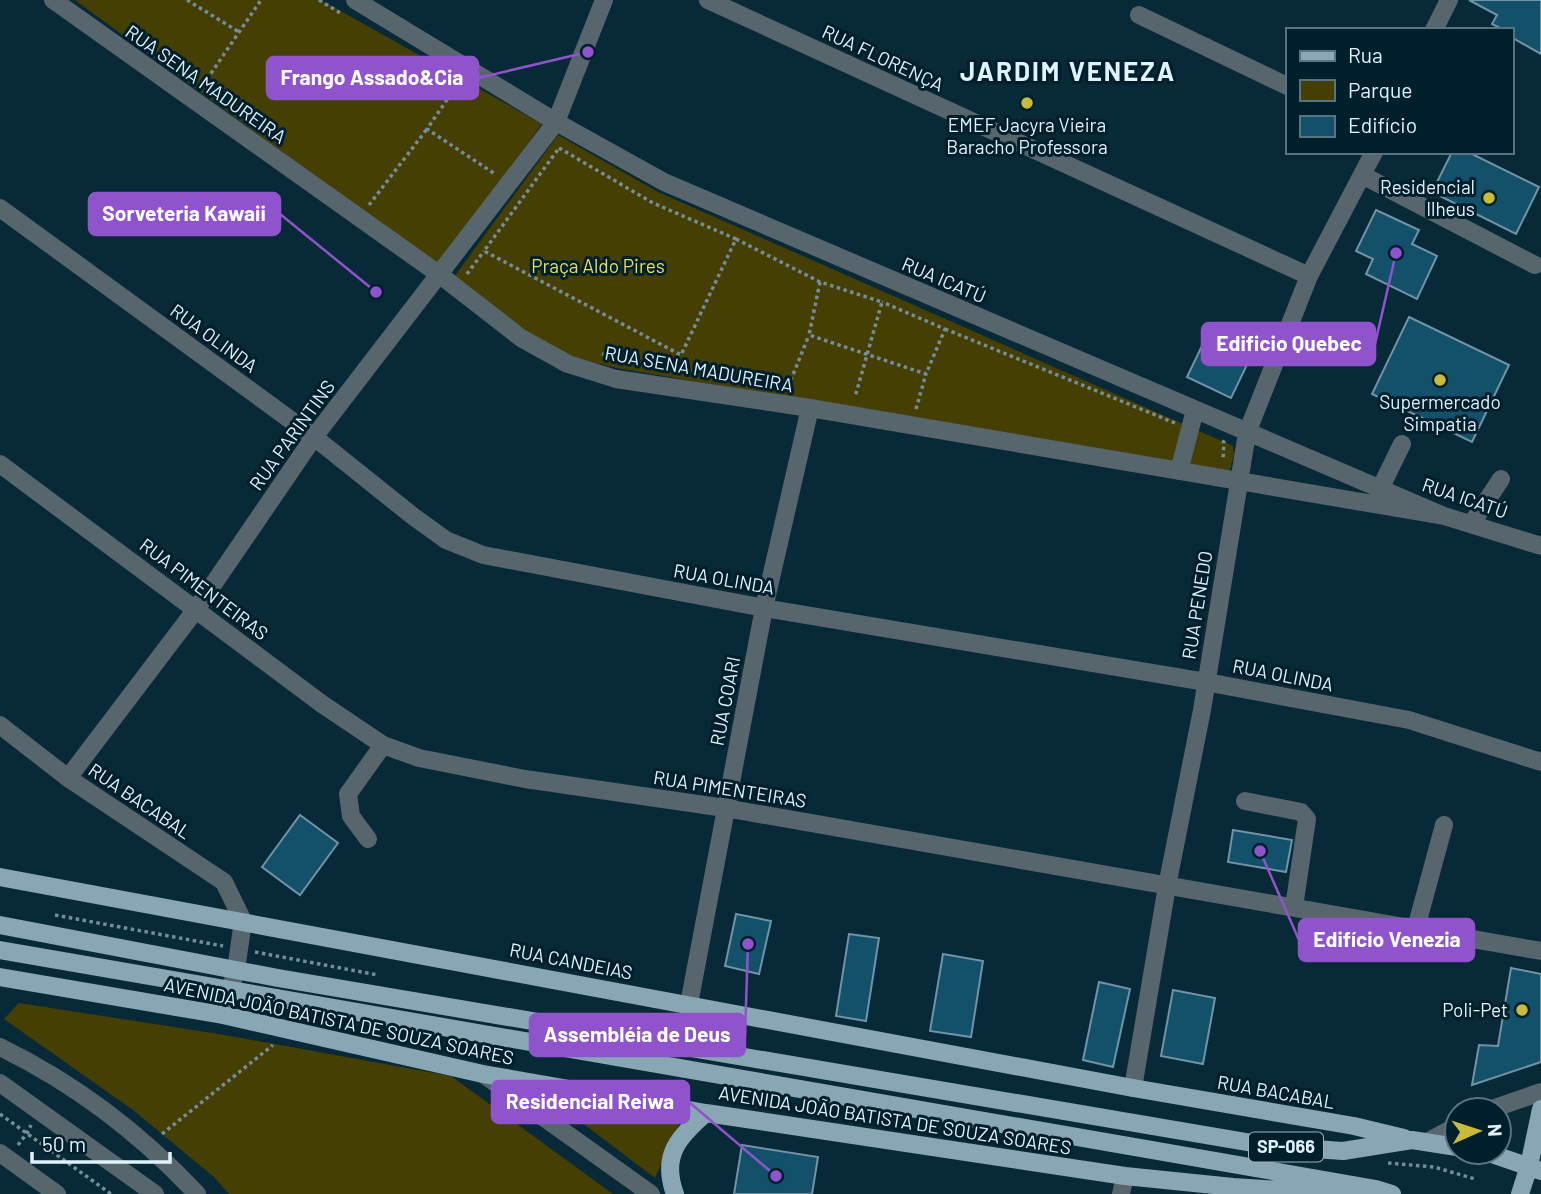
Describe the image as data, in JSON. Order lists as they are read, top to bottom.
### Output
{
  "streets": {
    "main road": [
      "RUA BACABAL",
      "RUA CANDEIAS",
      "AVENIDA JOÃO BATISTA DE SOUZA SOARES",
      "SP-066"
    ],
    "street": [
      "RUA FLORENÇA",
      "RUA SENA MADUREIRA",
      "RUA ICATÚ",
      "RUA OLINDA",
      "RUA PARINTINS",
      "RUA PIMENTEIRAS",
      "RUA PENEDO",
      "RUA COARI"
    ]
  },
  "crossings": [
    ["RUA FLORENÇA", "RUA PENEDO"],
    ["RUA SENA MADUREIRA", "RUA ICATÚ"],
    ["RUA SENA MADUREIRA", "RUA PARINTINS"],
    ["RUA SENA MADUREIRA", "RUA PENEDO"],
    ["RUA SENA MADUREIRA", "RUA COARI"],
    ["RUA ICATÚ", "RUA PARINTINS"],
    ["RUA ICATÚ", "RUA PENEDO"],
    ["RUA OLINDA", "RUA PARINTINS"],
    ["RUA OLINDA", "RUA PENEDO"],
    ["RUA OLINDA", "RUA COARI"],
    ["RUA PARINTINS", "RUA PIMENTEIRAS"],
    ["RUA PARINTINS", "RUA BACABAL"],
    ["RUA PIMENTEIRAS", "RUA PENEDO"],
    ["RUA PIMENTEIRAS", "RUA COARI"],
    ["RUA PENEDO", "RUA BACABAL"],
    ["RUA PENEDO", "RUA CANDEIAS"],
    ["RUA COARI", "RUA CANDEIAS"],
    ["RUA BACABAL", "RUA CANDEIAS"],
    ["RUA BACABAL", "SP-066"],
    ["AVENIDA JOÃO BATISTA DE SOUZA SOARES", "SP-066"]
  ],
  "districts": ["JARDIM VENEZA"],
  "parks": ["Praça Aldo Pires"],
  "places": [
    "Frango Assado&Cia",
    "EMEF Jacyra Vieira Baracho Professora",
    "Residencial Ilheus",
    "Edificio Quebec",
    "Sorveteria Kawaii",
    "Supermercado Simpatia",
    "Edifício Venezia",
    "Assembléia de Deus",
    "Poli-Pet",
    "Residencial Reiwa"
  ],
  "legend": ["Rua", "Parque", "Edifício"],
  "scale_bar": "50 m",
  "north": "right"
}
